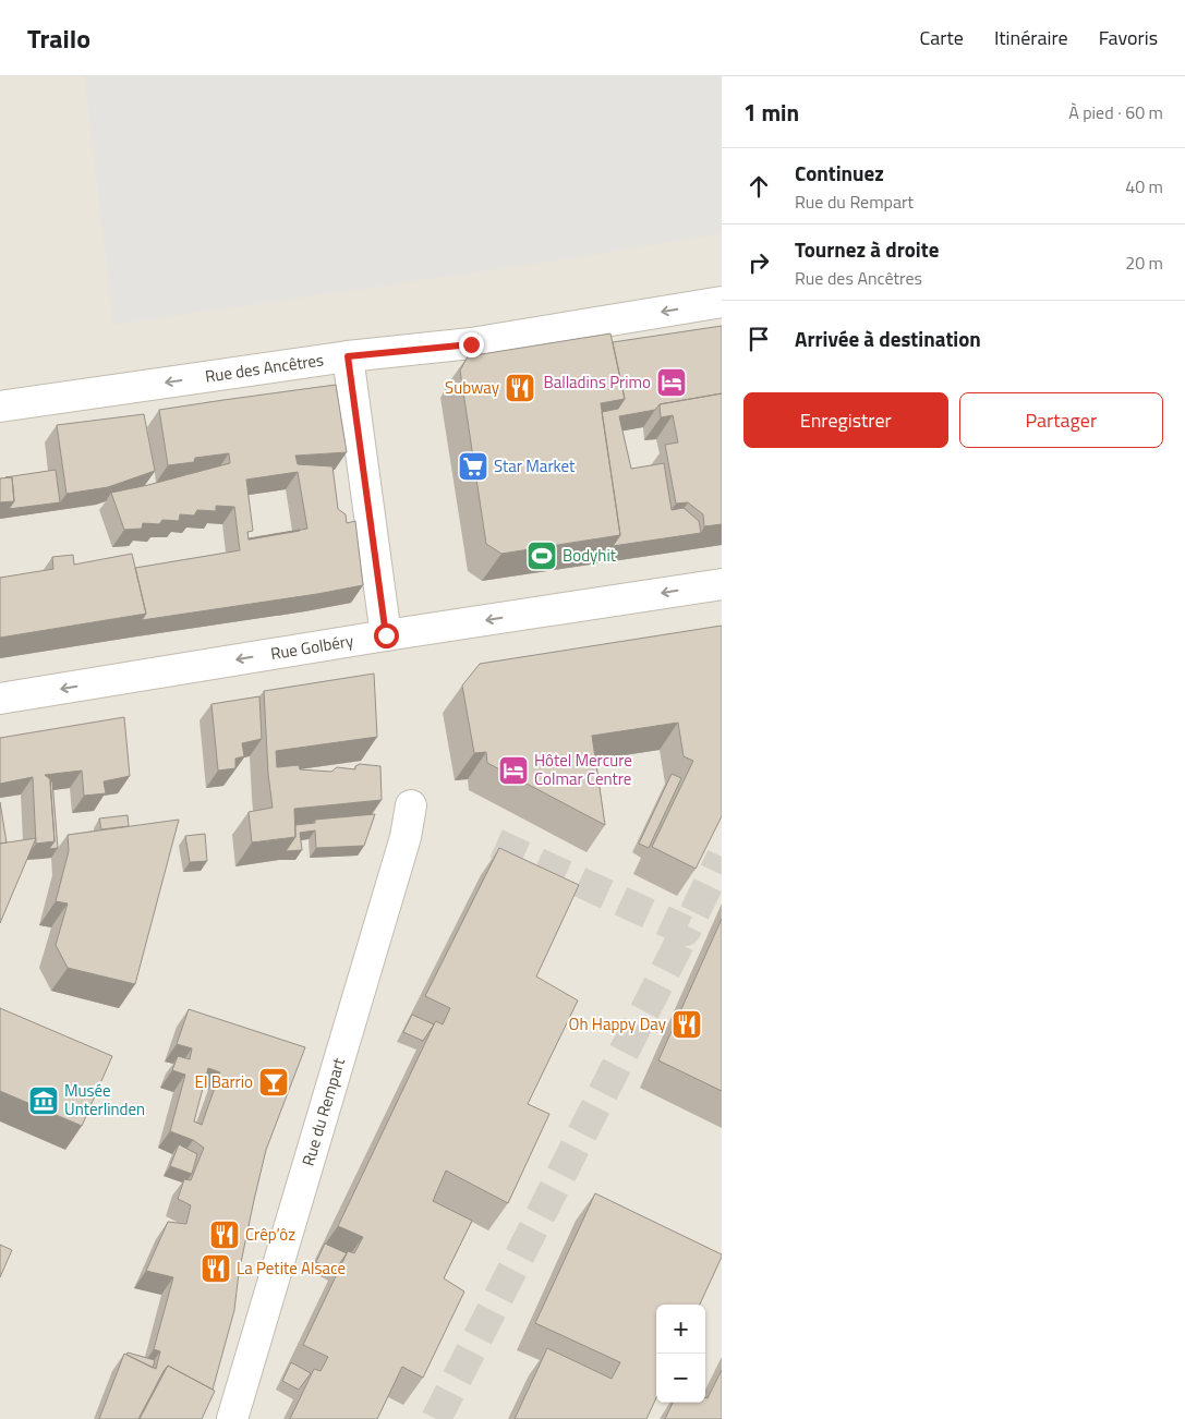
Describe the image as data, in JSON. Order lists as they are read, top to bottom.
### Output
{
  "streets": {
    "street": ["Rue des Ancêtres", "Rue Golbéry", "Rue du Rempart"]
  },
  "one_way": ["Rue des Ancêtres", "Rue Golbéry"],
  "places": {
    "hotel": ["Balladins Primo", "Hôtel Mercure Colmar Centre"],
    "restaurant": [
      "Subway",
      "Oh Happy Day",
      "Crêp’ôz",
      "La Petite Alsace"
    ],
    "supermarket": ["Star Market"],
    "sports": ["Bodyhit"],
    "bar": ["El Barrio"],
    "museum": ["Musée Unterlinden"]
  },
  "page": {
    "header": "Trailo",
    "nav": ["Carte", "Itinéraire", "Favoris"],
    "heading": ["1 min", "À pied · 60 m"],
    "list": [
      ["Continuez", "Rue du Rempart", "40 m"],
      ["Tournez à droite", "Rue des Ancêtres", "20 m"],
      "Arrivée à destination"
    ],
    "buttons": ["Enregistrer", "Partager"],
    "map_buttons": ["+", "−"]
  }
}
